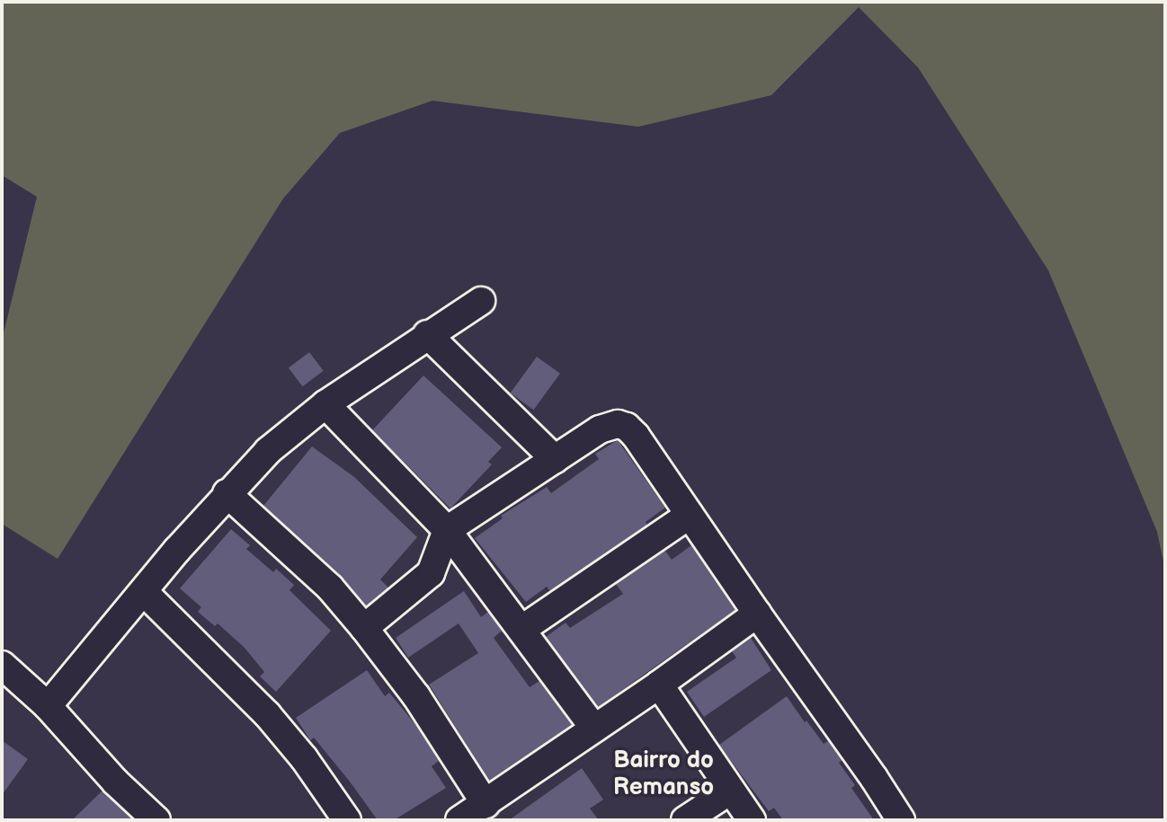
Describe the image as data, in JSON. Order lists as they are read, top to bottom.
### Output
{
  "districts": ["Bairro do Remanso"]
}
